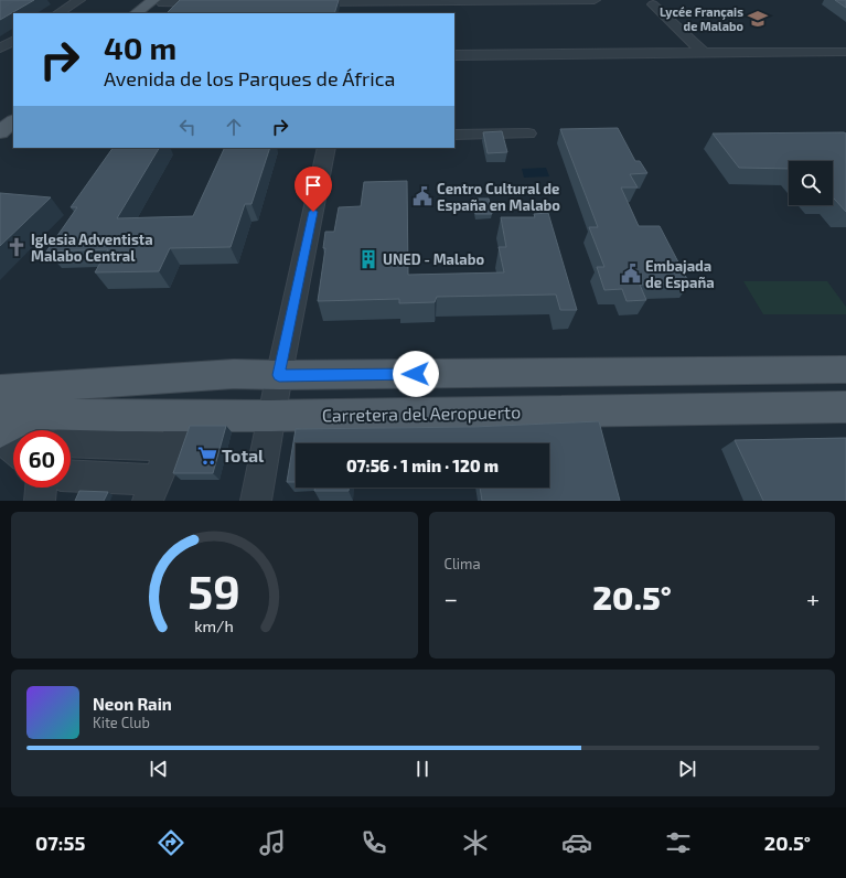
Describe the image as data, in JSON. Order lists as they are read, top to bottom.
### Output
{
  "streets": {
    "main road": ["Carretera del Aeropuerto"]
  },
  "places": {
    "school or university": ["Lycée Français de Malabo"],
    "public building": ["Centro Cultural de España en Malabo", "Embajada de España"],
    "church": ["Iglesia Adventista Malabo Central"],
    "building": ["UNED - Malabo"],
    "supermarket": ["Total"]
  },
  "page": {
    "turn": ["40 m", "Avenida de los Parques de África"],
    "limit": "60",
    "trip": "07:56 · 1 min · 120 m",
    "tile": "Clima",
    "heat": ["−", "20.5°", "+"],
    "song": ["Neon Rain", "Kite Club"],
    "tabs": ["07:55", "20.5°"],
    "gauge": ["59", "km/h"]
  }
}
